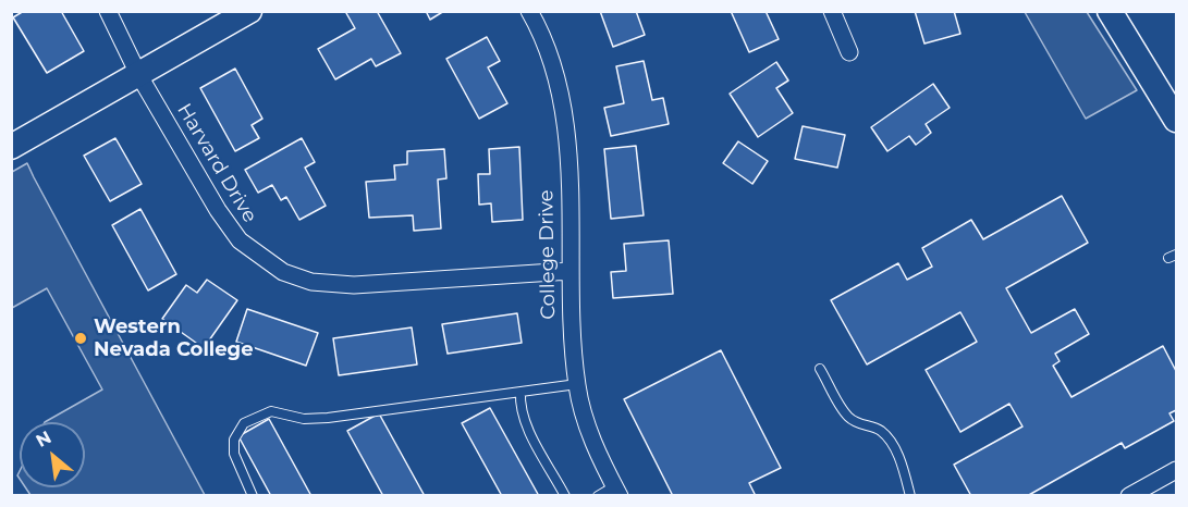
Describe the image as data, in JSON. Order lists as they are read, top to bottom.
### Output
{
  "streets": {
    "street": ["Harvard Drive", "College Drive"]
  },
  "crossings": [
    ["Harvard Drive", "College Drive"]
  ],
  "places": ["Western Nevada College"],
  "north": "top left"
}
